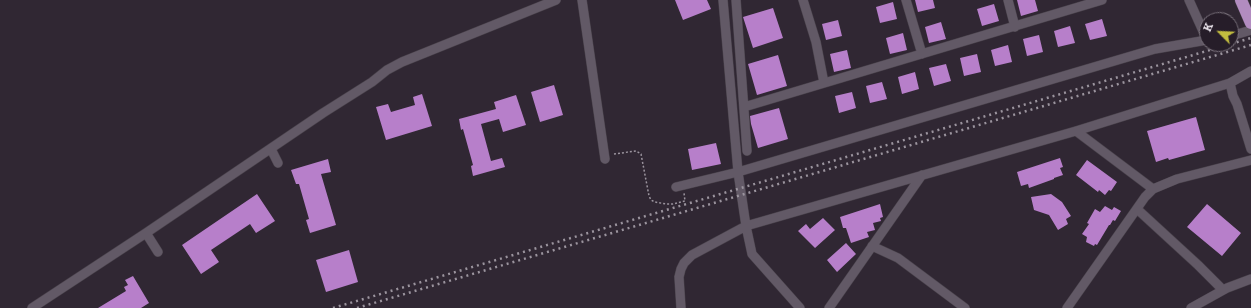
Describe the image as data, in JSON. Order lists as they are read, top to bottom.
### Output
{
  "north": "top left"
}
